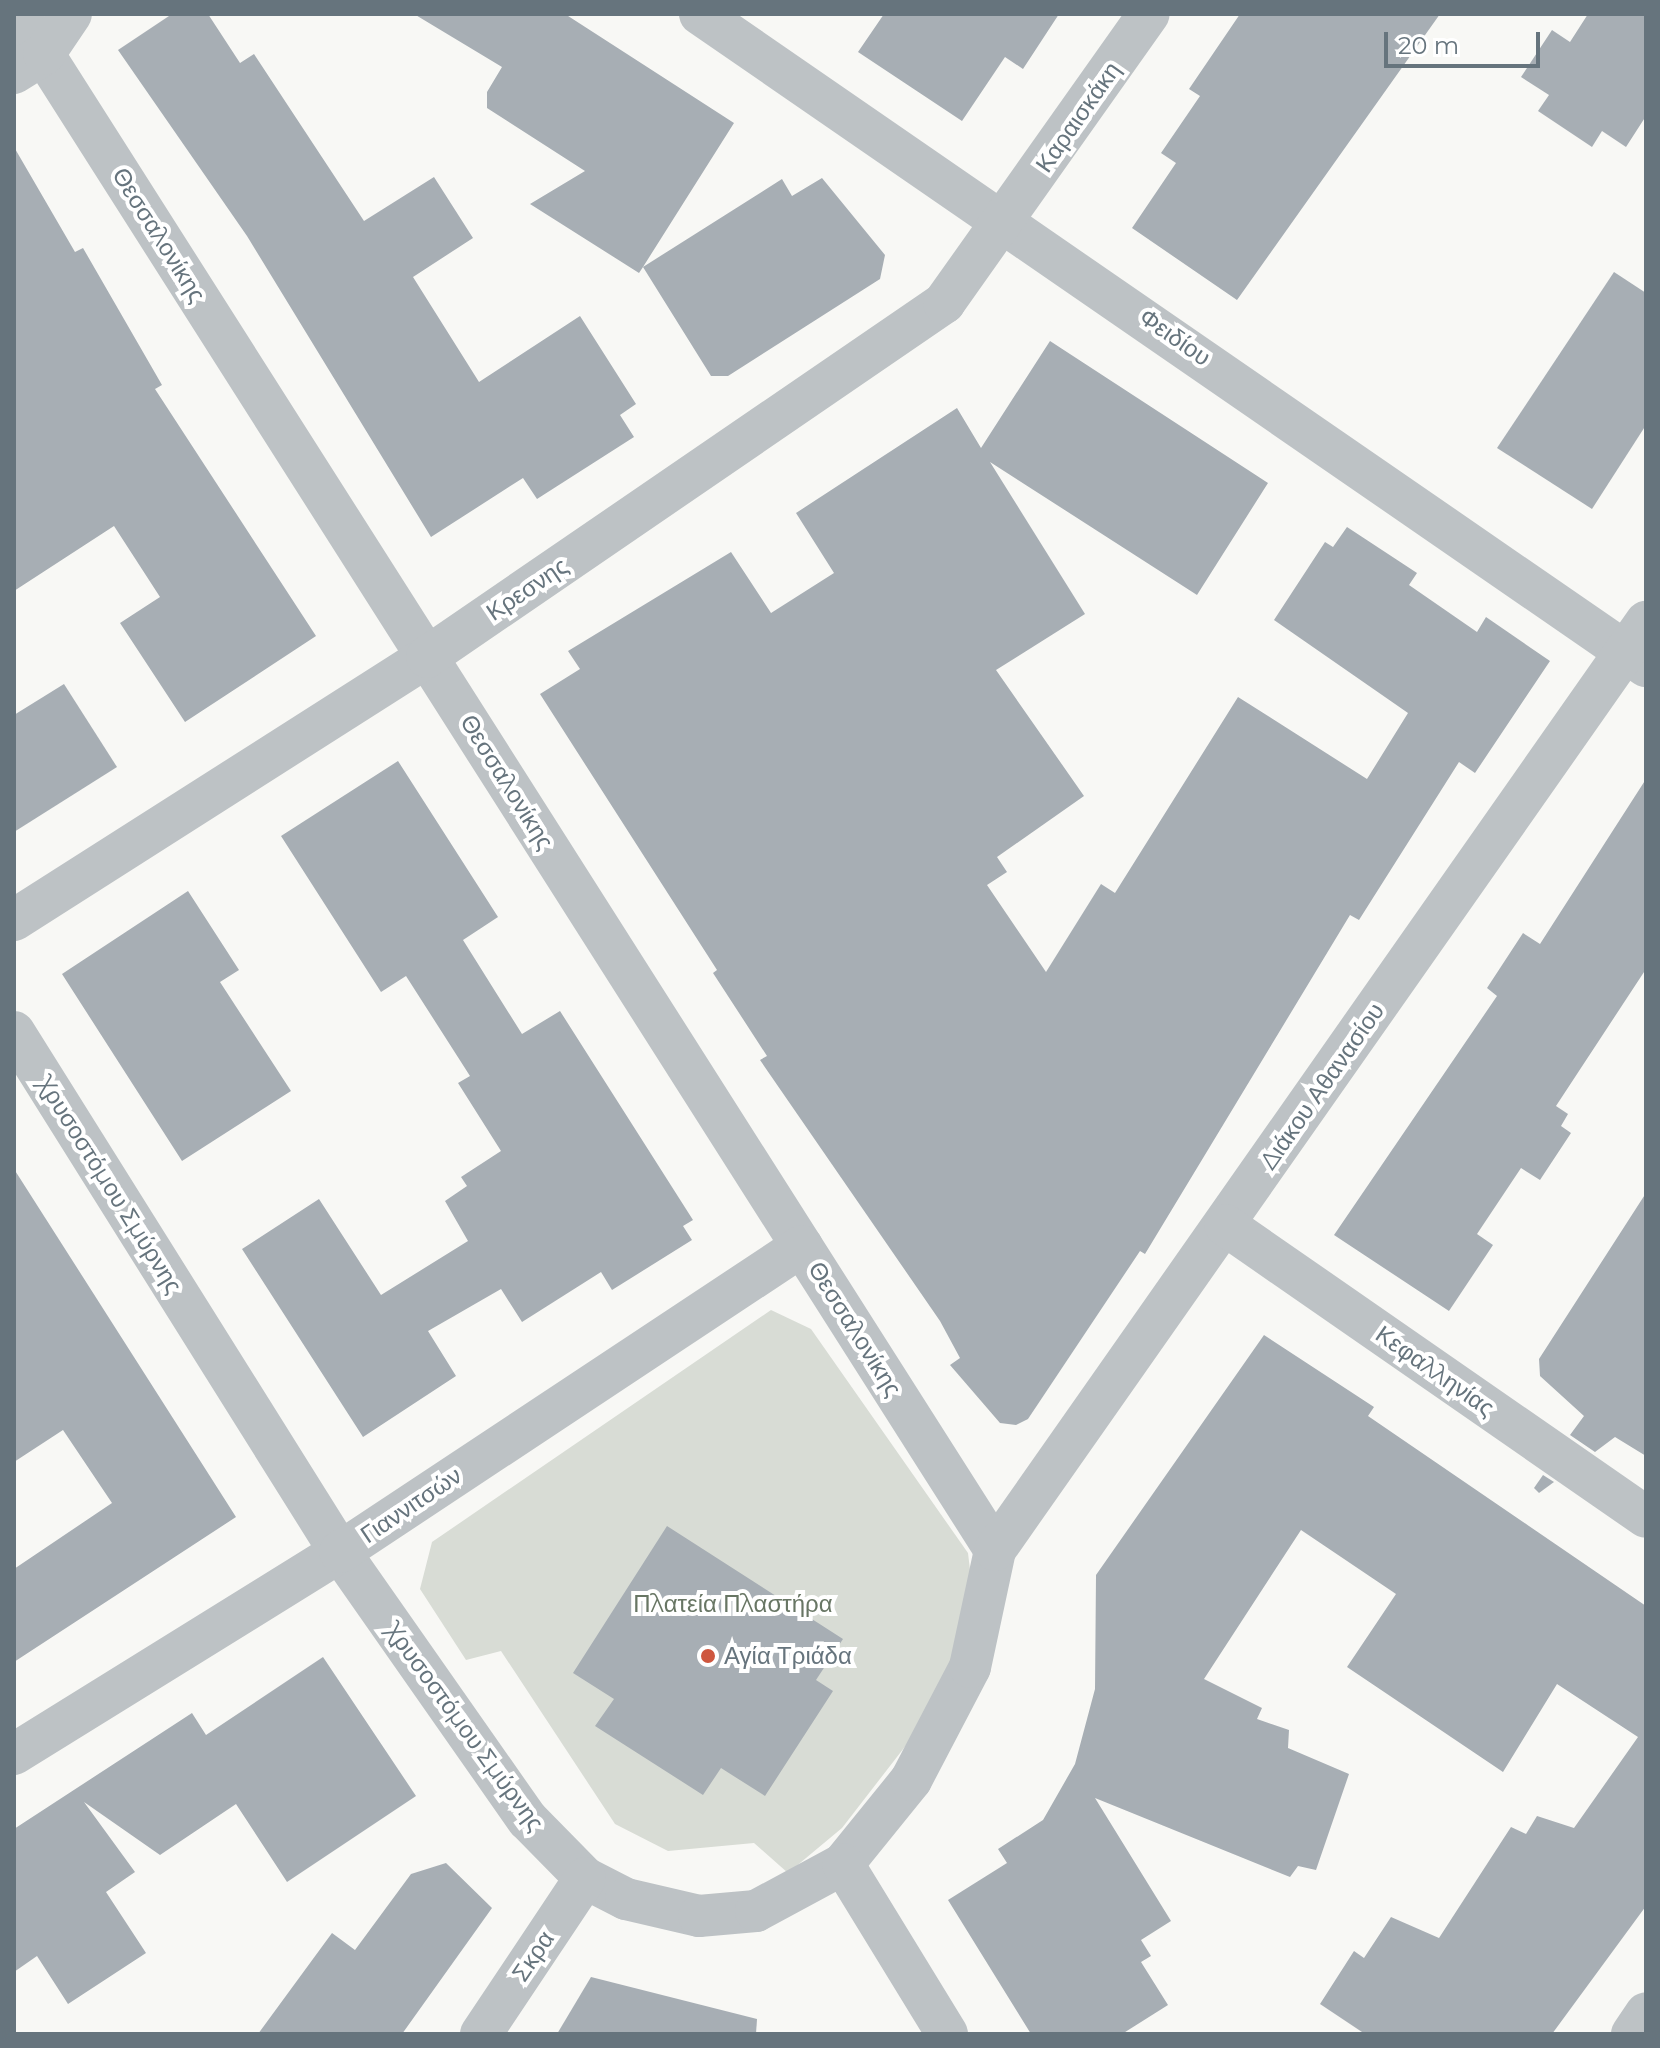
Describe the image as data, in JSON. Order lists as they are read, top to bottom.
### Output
{
  "streets": {
    "street": [
      "Καραισκάκη",
      "Θεσσαλονίκης",
      "Φειδίου",
      "Κρεσνης",
      "Διάκου Αθανασίου",
      "Χρυσοστόμου Σμύρνης",
      "Κεφαλληνίας",
      "Γιαννιτσών",
      "Σκρα"
    ]
  },
  "crossings": [
    ["Καραισκάκη", "Φειδίου"],
    ["Καραισκάκη", "Κρεσνης"],
    ["Θεσσαλονίκης", "Κρεσνης"],
    ["Θεσσαλονίκης", "Διάκου Αθανασίου"],
    ["Θεσσαλονίκης", "Χρυσοστόμου Σμύρνης"],
    ["Θεσσαλονίκης", "Γιαννιτσών"],
    ["Φειδίου", "Κρεσνης"],
    ["Φειδίου", "Διάκου Αθανασίου"],
    ["Διάκου Αθανασίου", "Χρυσοστόμου Σμύρνης"],
    ["Διάκου Αθανασίου", "Κεφαλληνίας"],
    ["Χρυσοστόμου Σμύρνης", "Γιαννιτσών"],
    ["Χρυσοστόμου Σμύρνης", "Σκρα"]
  ],
  "parks": ["Πλατεία Πλαστήρα"],
  "places": ["Αγία Τριάδα"],
  "scale_bar": "20 m"
}
